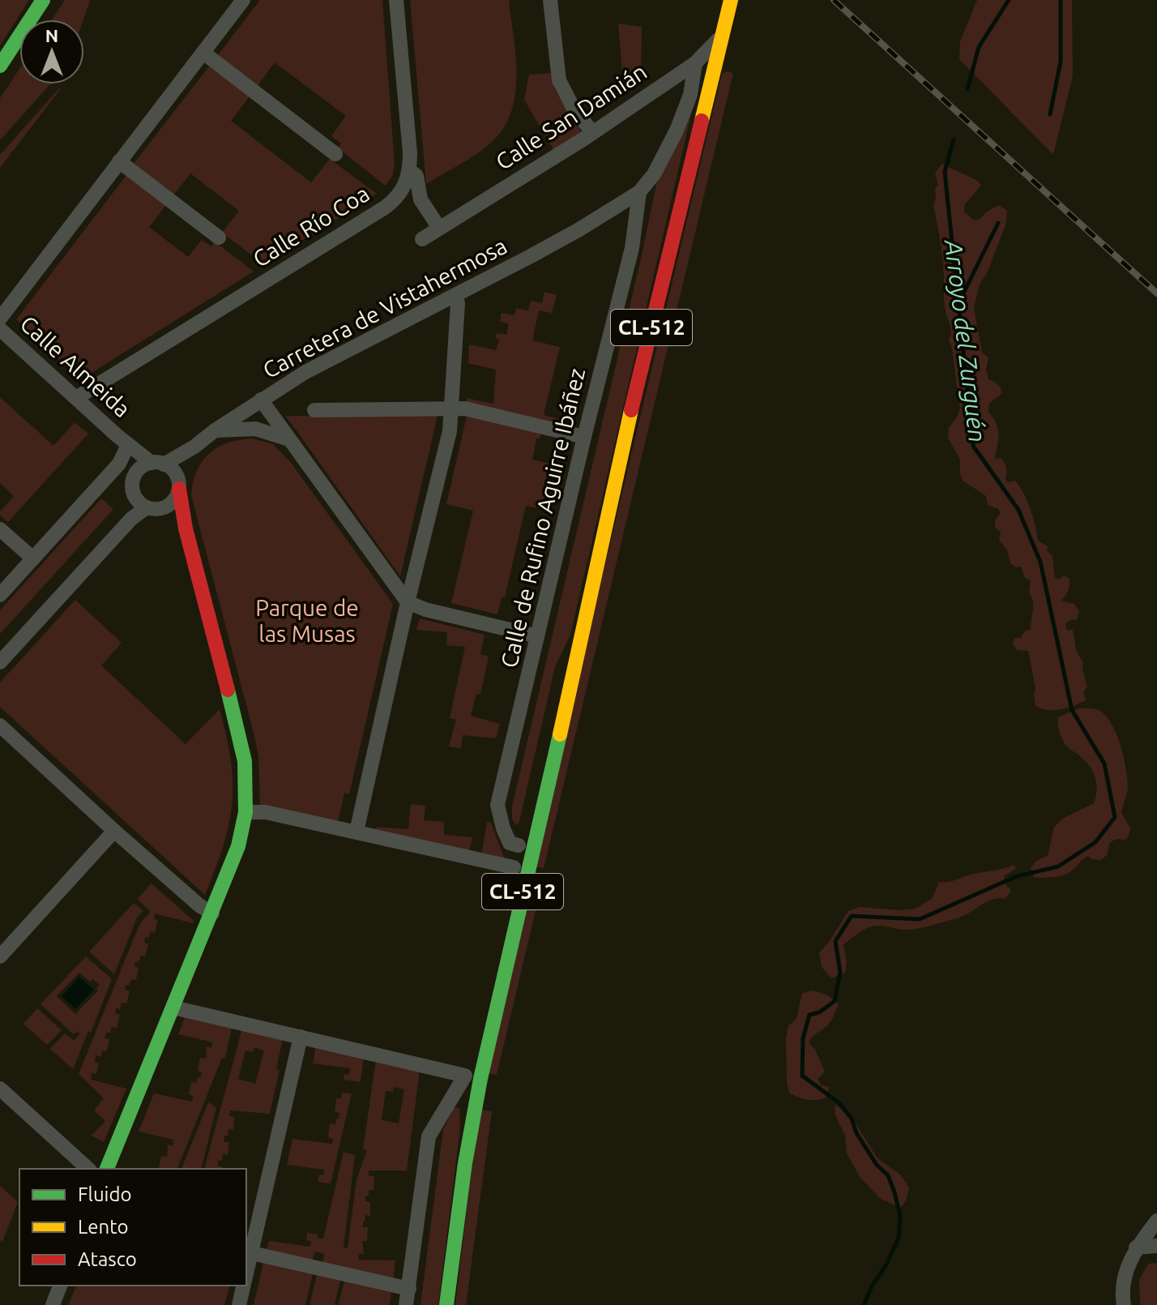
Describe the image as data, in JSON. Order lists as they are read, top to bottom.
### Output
{
  "streets": {
    "main road": ["CL-512"],
    "street": [
      "Calle San Damián",
      "Calle Río Coa",
      "Carretera de Vistahermosa",
      "Calle Almeida",
      "Calle de Rufino Aguirre Ibáñez"
    ]
  },
  "crossings": [
    ["Calle San Damián", "Carretera de Vistahermosa"],
    ["Calle San Damián", "CL-512"],
    ["Calle Río Coa", "Calle Almeida"],
    ["Carretera de Vistahermosa", "Calle Almeida"],
    ["Carretera de Vistahermosa", "Calle de Rufino Aguirre Ibáñez"],
    ["CL-512", "Calle de Rufino Aguirre Ibáñez"]
  ],
  "water": ["Arroyo del Zurguén"],
  "parks": ["Parque de las Musas"],
  "legend": ["Fluido", "Lento", "Atasco"],
  "north": "top"
}
